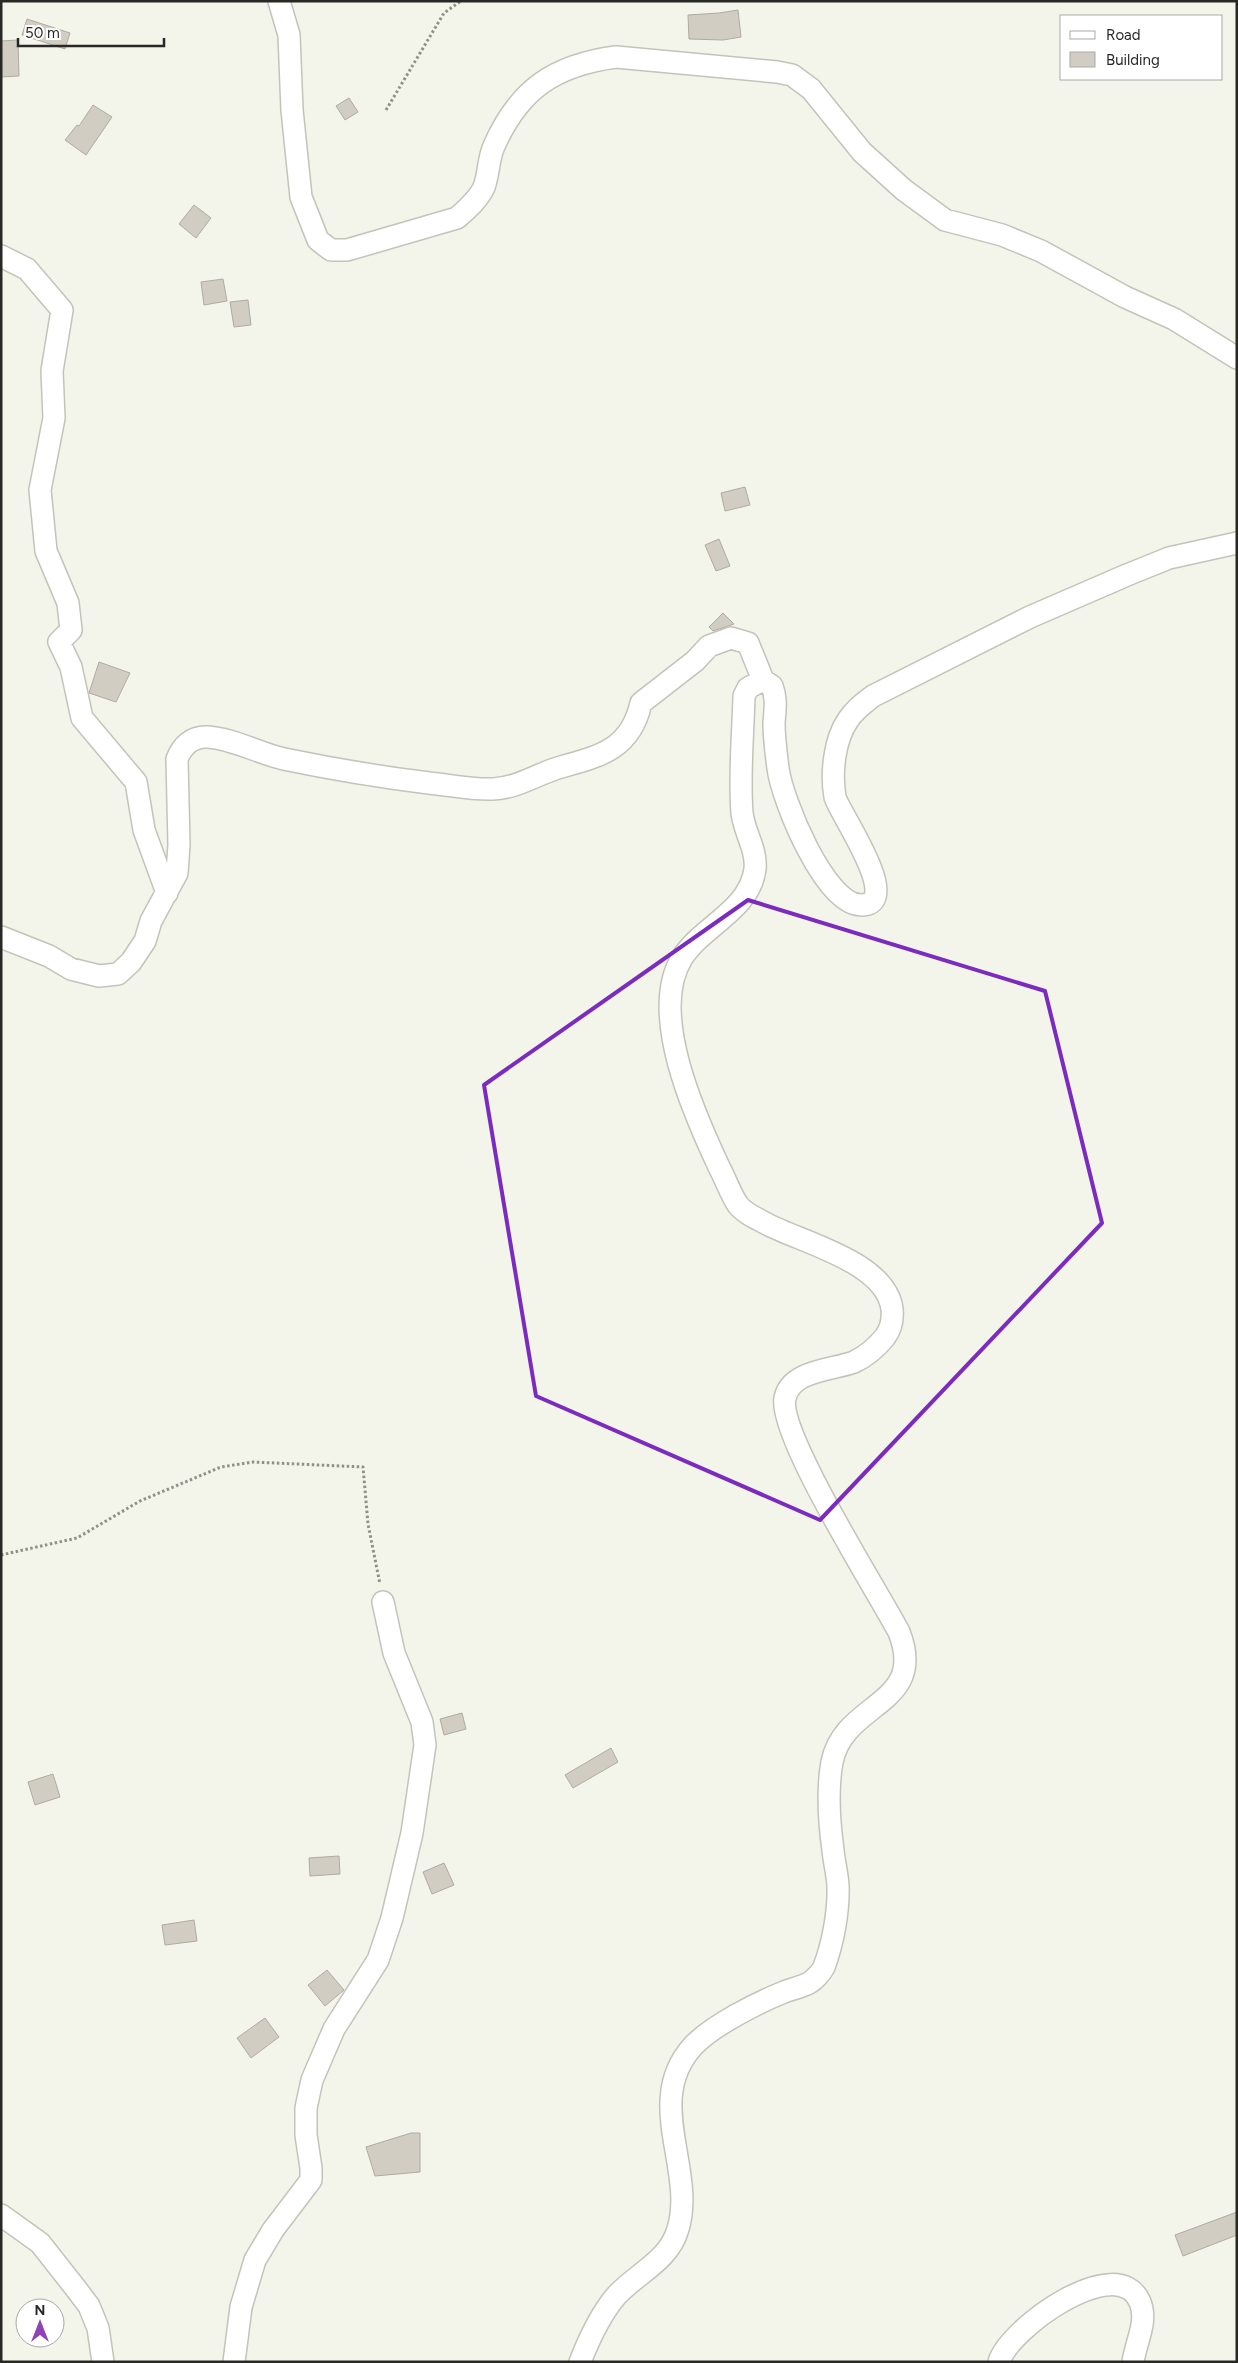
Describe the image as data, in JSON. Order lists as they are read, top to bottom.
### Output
{
  "legend": ["Road", "Building"],
  "scale_bar": "50 m",
  "north": "top"
}
